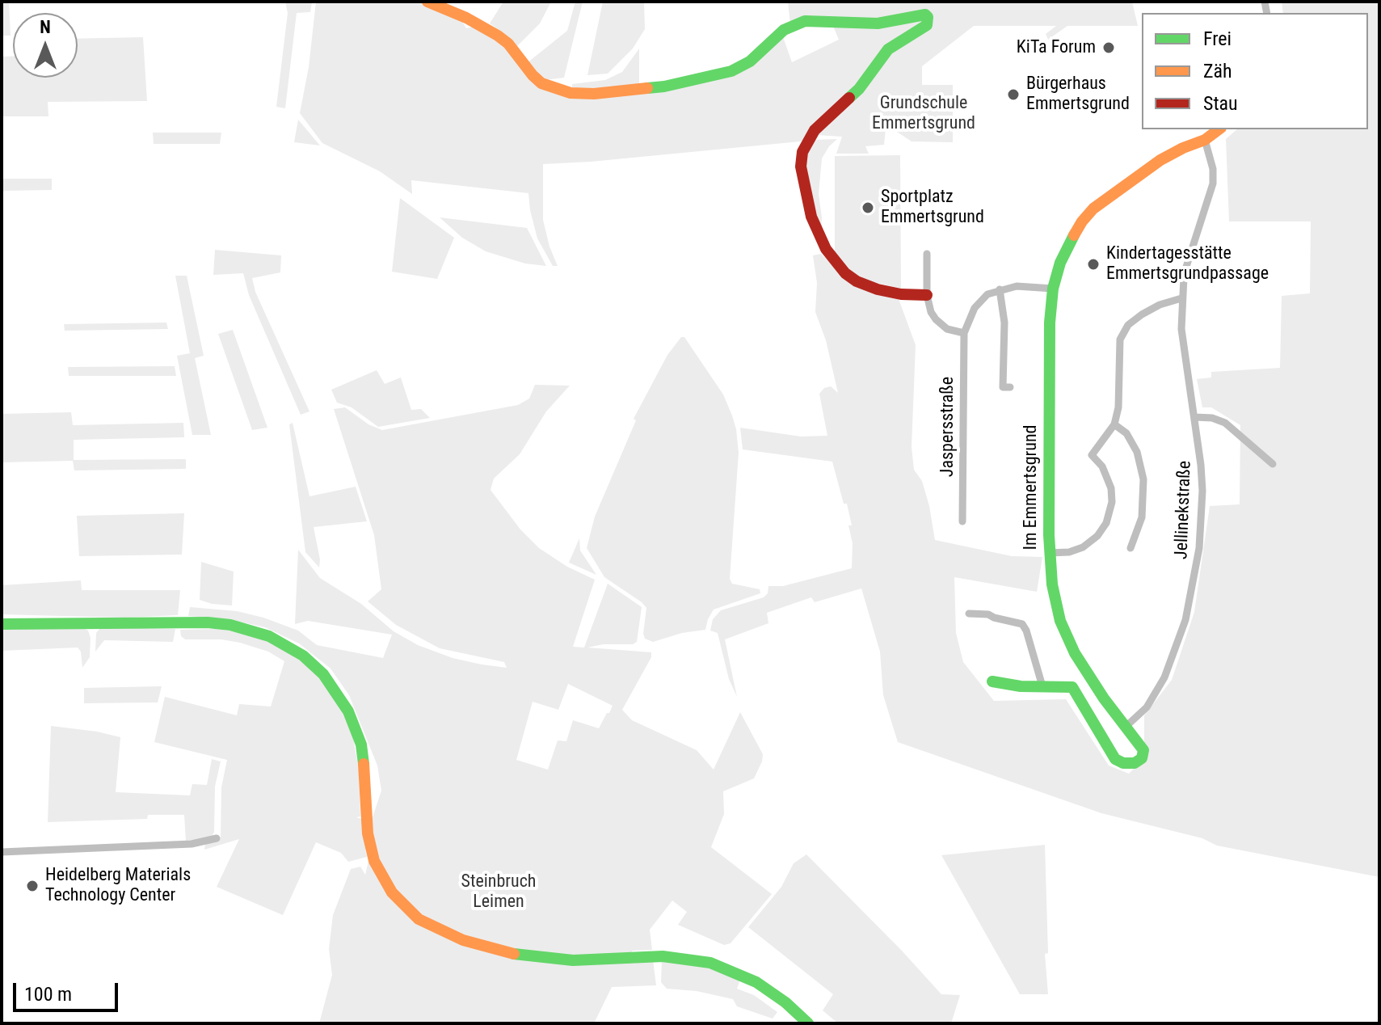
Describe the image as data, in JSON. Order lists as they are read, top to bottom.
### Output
{
  "streets": {
    "street": ["Jaspersstraße", "Im Emmertsgrund", "Jellinekstraße"]
  },
  "crossings": [
    ["Im Emmertsgrund", "Jellinekstraße"]
  ],
  "parks": ["Grundschule Emmertsgrund", "Steinbruch Leimen"],
  "places": [
    "KiTa Forum",
    "Bürgerhaus Emmertsgrund",
    "Sportplatz Emmertsgrund",
    "Kindertagesstätte Emmertsgrundpassage",
    "Heidelberg Materials Technology Center"
  ],
  "legend": ["Frei", "Zäh", "Stau"],
  "scale_bar": "100 m",
  "north": "top"
}
